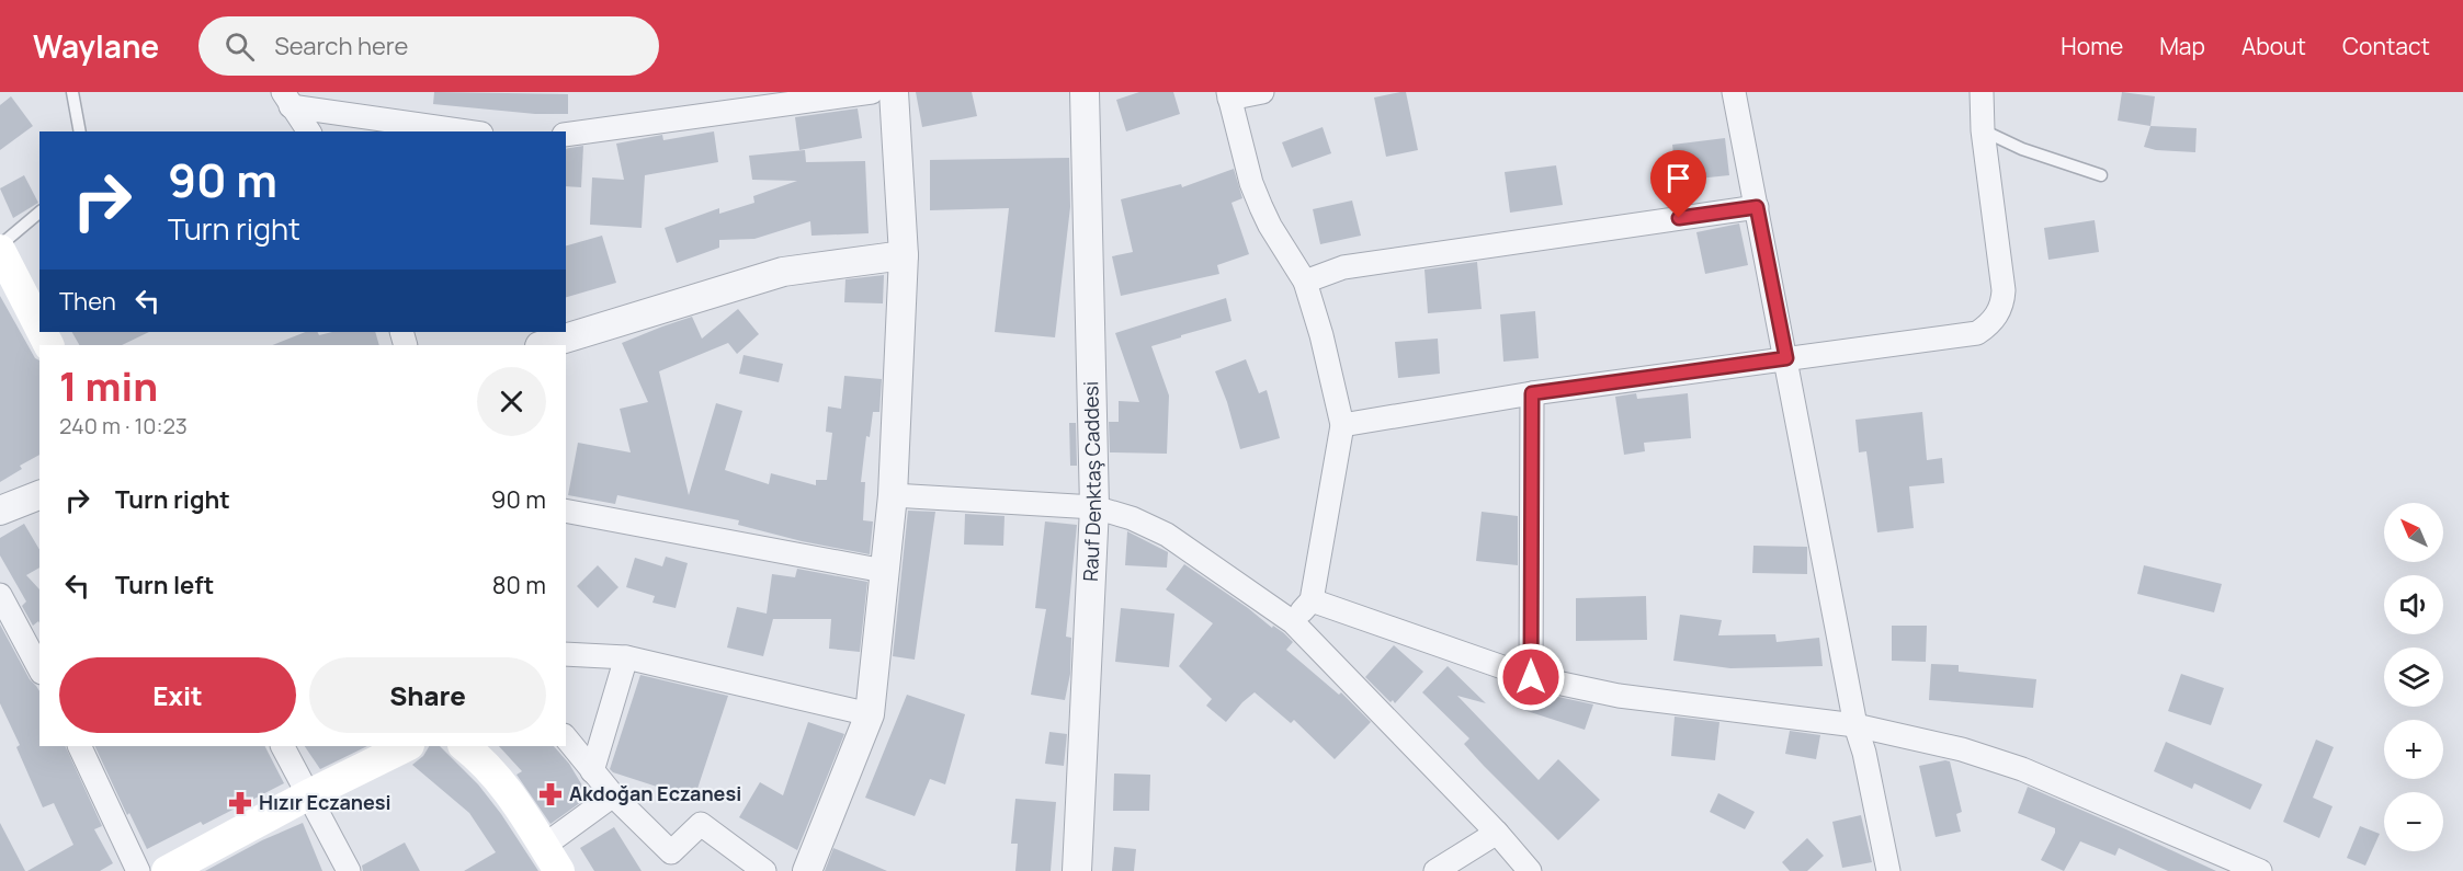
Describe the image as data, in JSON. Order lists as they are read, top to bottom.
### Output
{
  "streets": {
    "street": ["Rauf Denktaş Caddesi"]
  },
  "places": {
    "pharmacy": ["Akdoğan Eczanesi", "Hızır Eczanesi"]
  },
  "north": "top left",
  "page": {
    "header": "Waylane",
    "search": "Search here",
    "nav": [
      "Home",
      "Map",
      "About",
      "Contact"
    ],
    "turn": ["90 m", "Turn right"],
    "then": "Then",
    "heading": ["1 min", "240 m · 10:23"],
    "list": [
      {
        "name": "Turn right",
        "value": "90 m"
      },
      {
        "name": "Turn left",
        "value": "80 m"
      }
    ],
    "map_buttons": ["+", "−"],
    "buttons": ["Exit", "Share"]
  }
}
